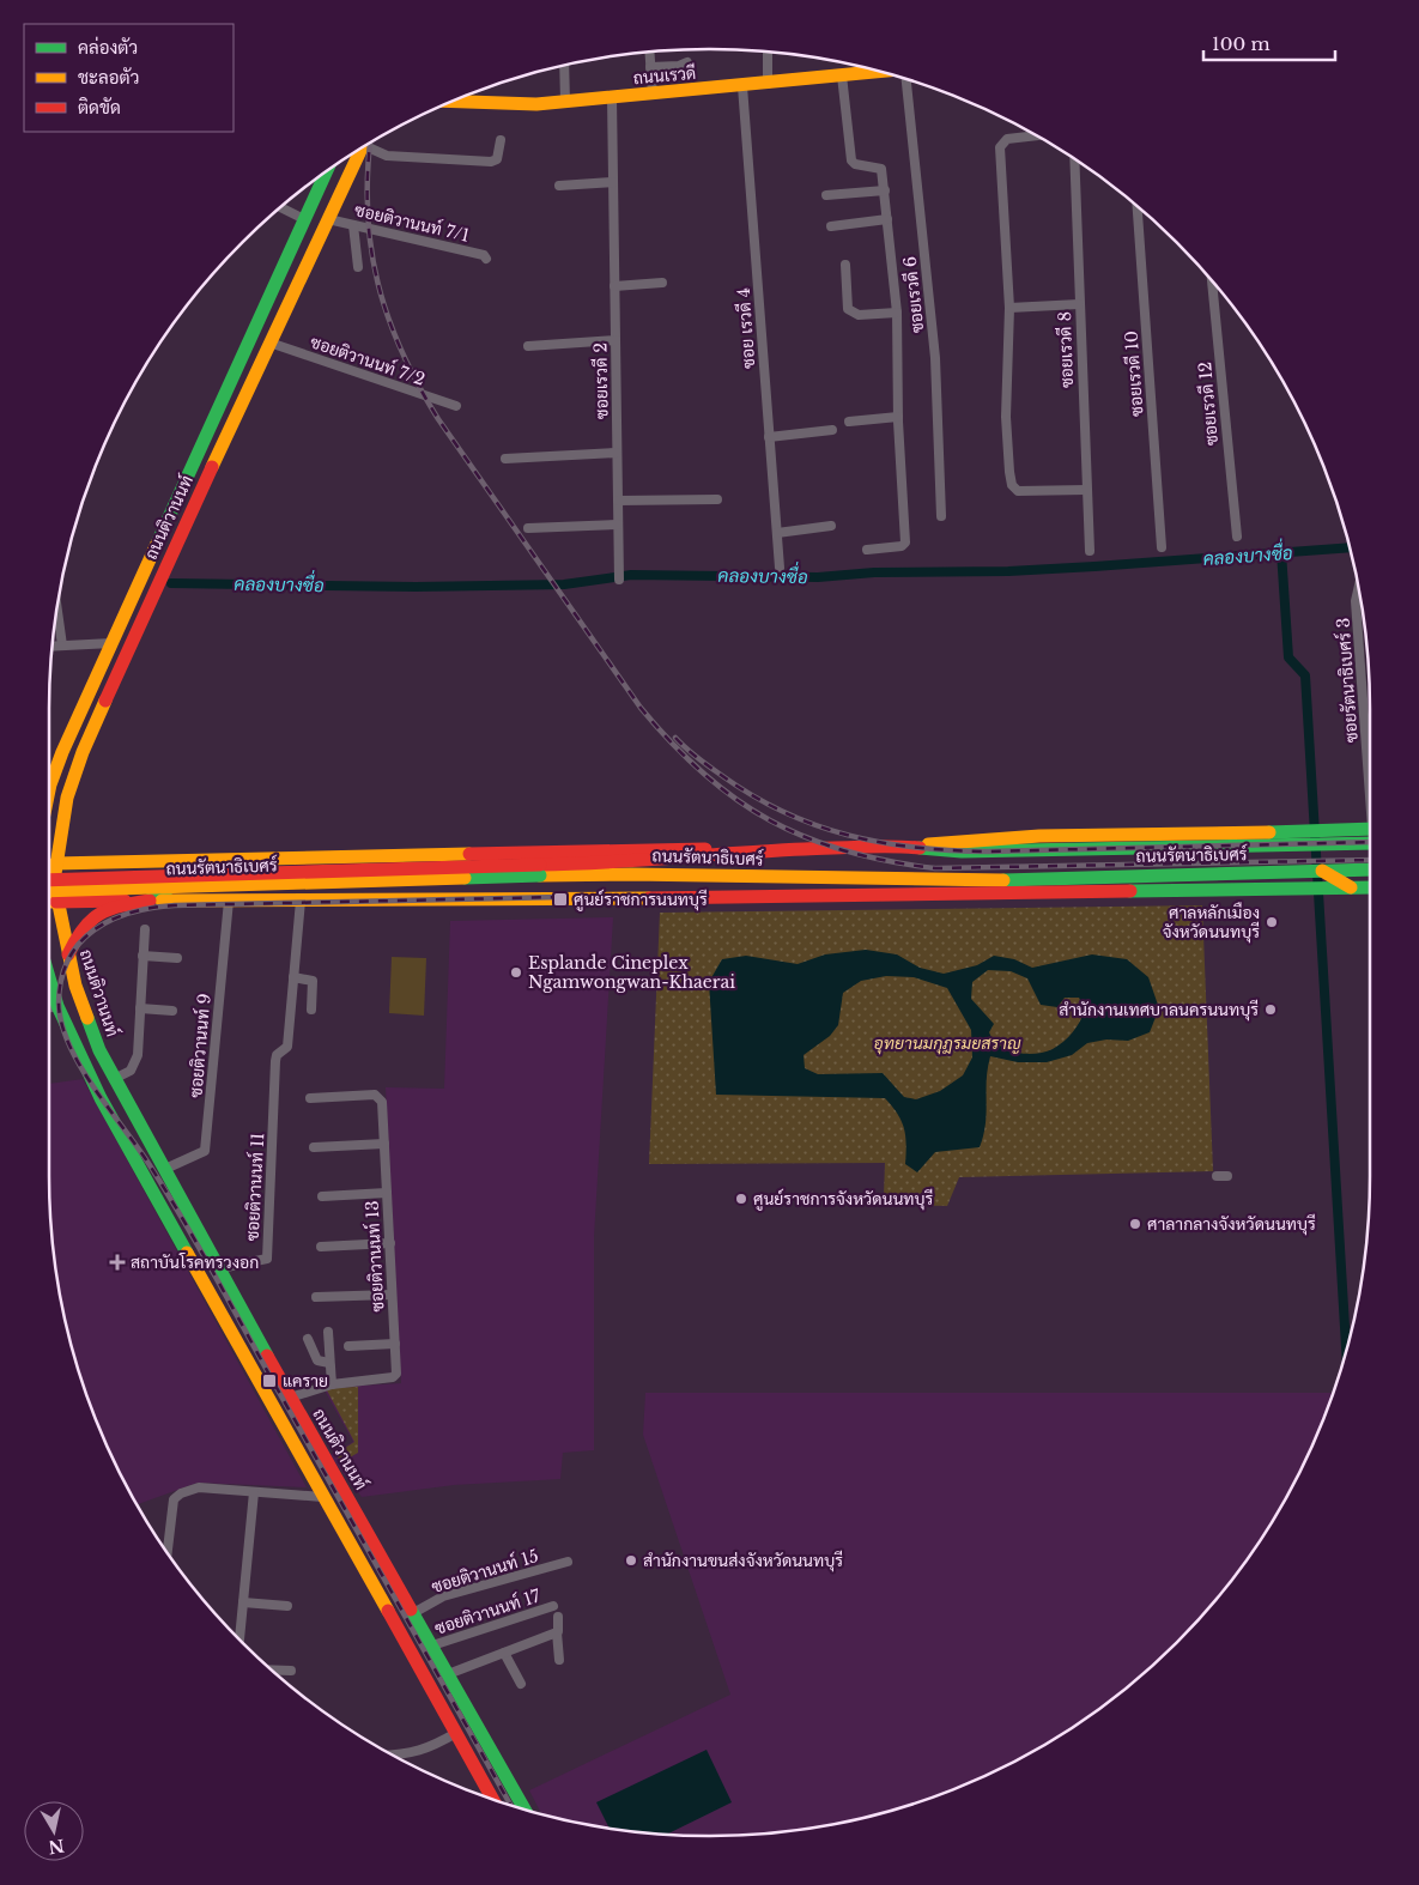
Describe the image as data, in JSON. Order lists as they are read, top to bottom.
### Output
{
  "streets": {
    "main road": ["ถนนเรวดี", "ถนนติวานนท์", "ถนนรัตนาธิเบศร์"],
    "street": [
      "ซอยติวานนท์ 7/1",
      "ซอยเรวดี 6",
      "ซอย เรวดี 4",
      "ซอยเรวดี 8",
      "ซอยติวานนท์ 7/2",
      "ซอยเรวดี 10",
      "ซอยเรวดี 2",
      "ซอยเรวดี 12",
      "ซอยรัตนาธิเบศร์ 3",
      "ซอยติวานนท์ 9",
      "ซอยติวานนท์ 11",
      "ซอยติวานนท์ 13",
      "ซอยติวานนท์ 15",
      "ซอยติวานนท์ 17"
    ]
  },
  "crossings": [
    ["ถนนเรวดี", "ซอย เรวดี 4"],
    ["ถนนเรวดี", "ซอยเรวดี 2"],
    ["ซอยติวานนท์ 7/1", "ถนนติวานนท์"],
    ["ซอยติวานนท์ 7/2", "ถนนติวานนท์"],
    ["ถนนติวานนท์", "ถนนรัตนาธิเบศร์"],
    ["ถนนติวานนท์", "ซอยติวานนท์ 9"],
    ["ถนนติวานนท์", "ซอยติวานนท์ 11"],
    ["ถนนติวานนท์", "ซอยติวานนท์ 13"],
    ["ถนนติวานนท์", "ซอยติวานนท์ 15"],
    ["ถนนติวานนท์", "ซอยติวานนท์ 17"],
    ["ถนนรัตนาธิเบศร์", "ซอยติวานนท์ 9"]
  ],
  "water": ["คลองบางซื่อ"],
  "parks": ["อุทยานมกุฎรมยสราญ"],
  "places": {
    "transit": ["ศูนย์ราชการนนทบุรี", "แคราย"],
    "other": [
      "ศาลหลักเมือง จังหวัดนนทบุรี",
      "Esplande Cineplex Ngamwongwan-Khaerai",
      "สำนักงานเทศบาลนครนนทบุรี",
      "ศูนย์ราชการจังหวัดนนทบุรี",
      "ศาลากลางจังหวัดนนทบุรี",
      "สำนักงานขนส่งจังหวัดนนทบุรี"
    ],
    "health": ["สถาบันโรคทรวงอก"]
  },
  "legend": ["คล่องตัว", "ชะลอตัว", "ติดขัด"],
  "scale_bar": "100 m",
  "north": "bottom"
}
